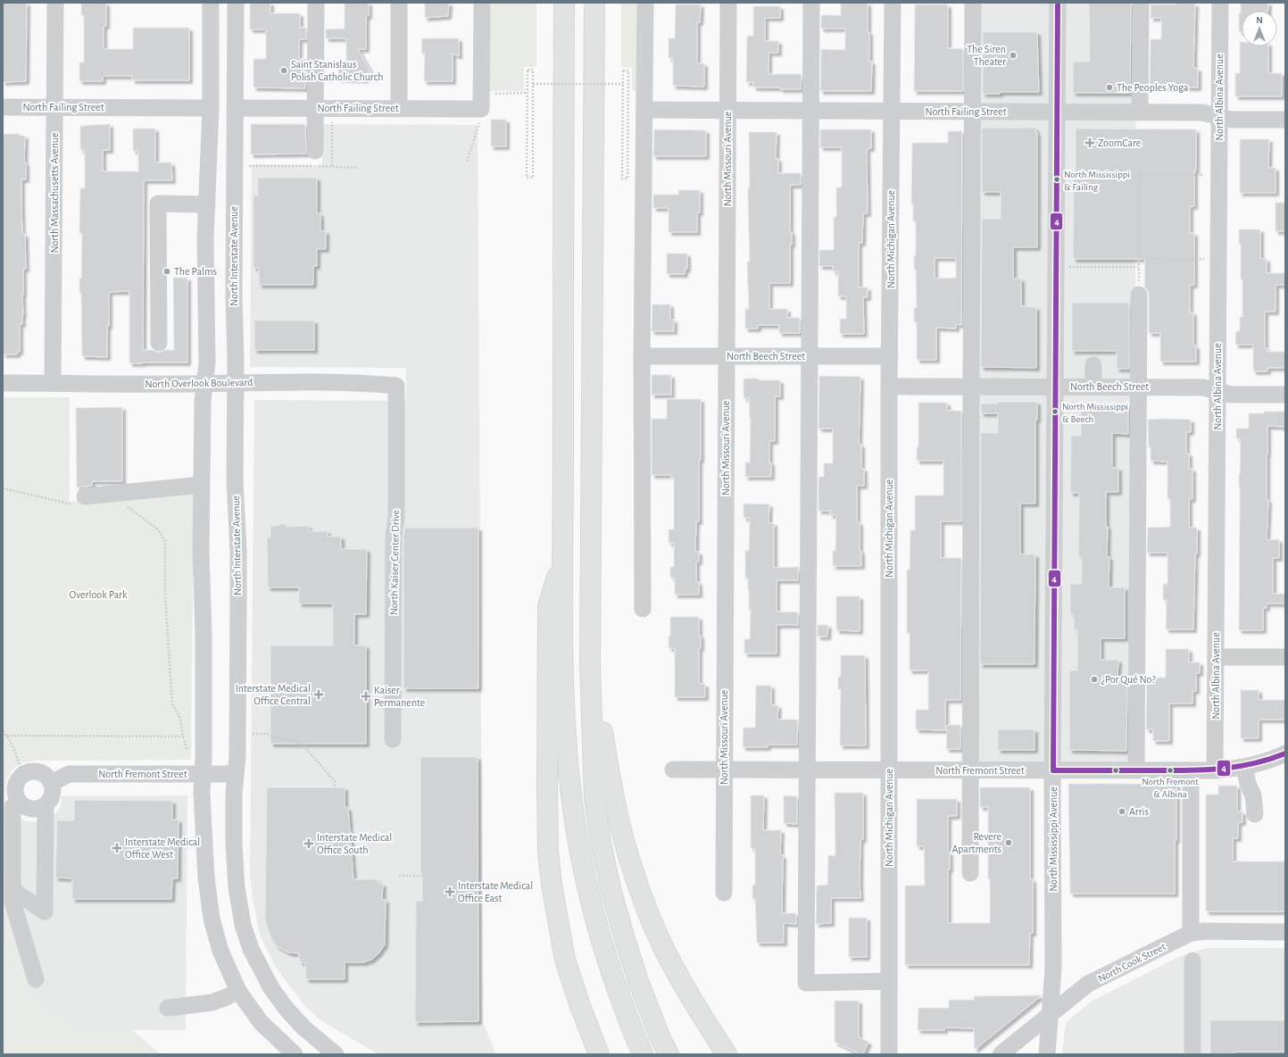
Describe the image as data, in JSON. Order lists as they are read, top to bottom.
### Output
{
  "streets": {
    "street": [
      "North Albina Avenue",
      "North Failing Street",
      "North Missouri Avenue",
      "North Massachusetts Avenue",
      "North Michigan Avenue",
      "North Interstate Avenue",
      "North Beech Street",
      "North Overlook Boulevard",
      "North Kaiser Center Drive",
      "North Fremont Street",
      "North Mississippi Avenue",
      "North Cook Street"
    ]
  },
  "crossings": [
    ["North Albina Avenue", "North Failing Street"],
    ["North Albina Avenue", "North Beech Street"],
    ["North Albina Avenue", "North Fremont Street"],
    ["North Failing Street", "North Missouri Avenue"],
    ["North Failing Street", "North Massachusetts Avenue"],
    ["North Failing Street", "North Michigan Avenue"],
    ["North Failing Street", "North Interstate Avenue"],
    ["North Failing Street", "North Mississippi Avenue"],
    ["North Missouri Avenue", "North Beech Street"],
    ["North Missouri Avenue", "North Fremont Street"],
    ["North Massachusetts Avenue", "North Overlook Boulevard"],
    ["North Michigan Avenue", "North Beech Street"],
    ["North Michigan Avenue", "North Fremont Street"],
    ["North Interstate Avenue", "North Overlook Boulevard"],
    ["North Interstate Avenue", "North Fremont Street"],
    ["North Beech Street", "North Mississippi Avenue"],
    ["North Overlook Boulevard", "North Kaiser Center Drive"],
    ["North Fremont Street", "North Mississippi Avenue"],
    ["North Mississippi Avenue", "North Cook Street"]
  ],
  "parks": ["Overlook Park"],
  "places": {
    "other": [
      "The Siren Theater",
      "Saint Stanislaus Polish Catholic Church",
      "The Peoples Yoga",
      "North Mississippi & Failing",
      "The Palms",
      "North Mississippi & Beech",
      "¿Por Qué No?",
      "North Fremont & Albina",
      "Arris",
      "Revere Apartments"
    ],
    "health": [
      "ZoomCare",
      "Interstate Medical Office Central",
      "Kaiser Permanente",
      "Interstate Medical Office South",
      "Interstate Medical Office West",
      "Interstate Medical Office East"
    ]
  },
  "lines": ["transit line 4"],
  "north": "top"
}
